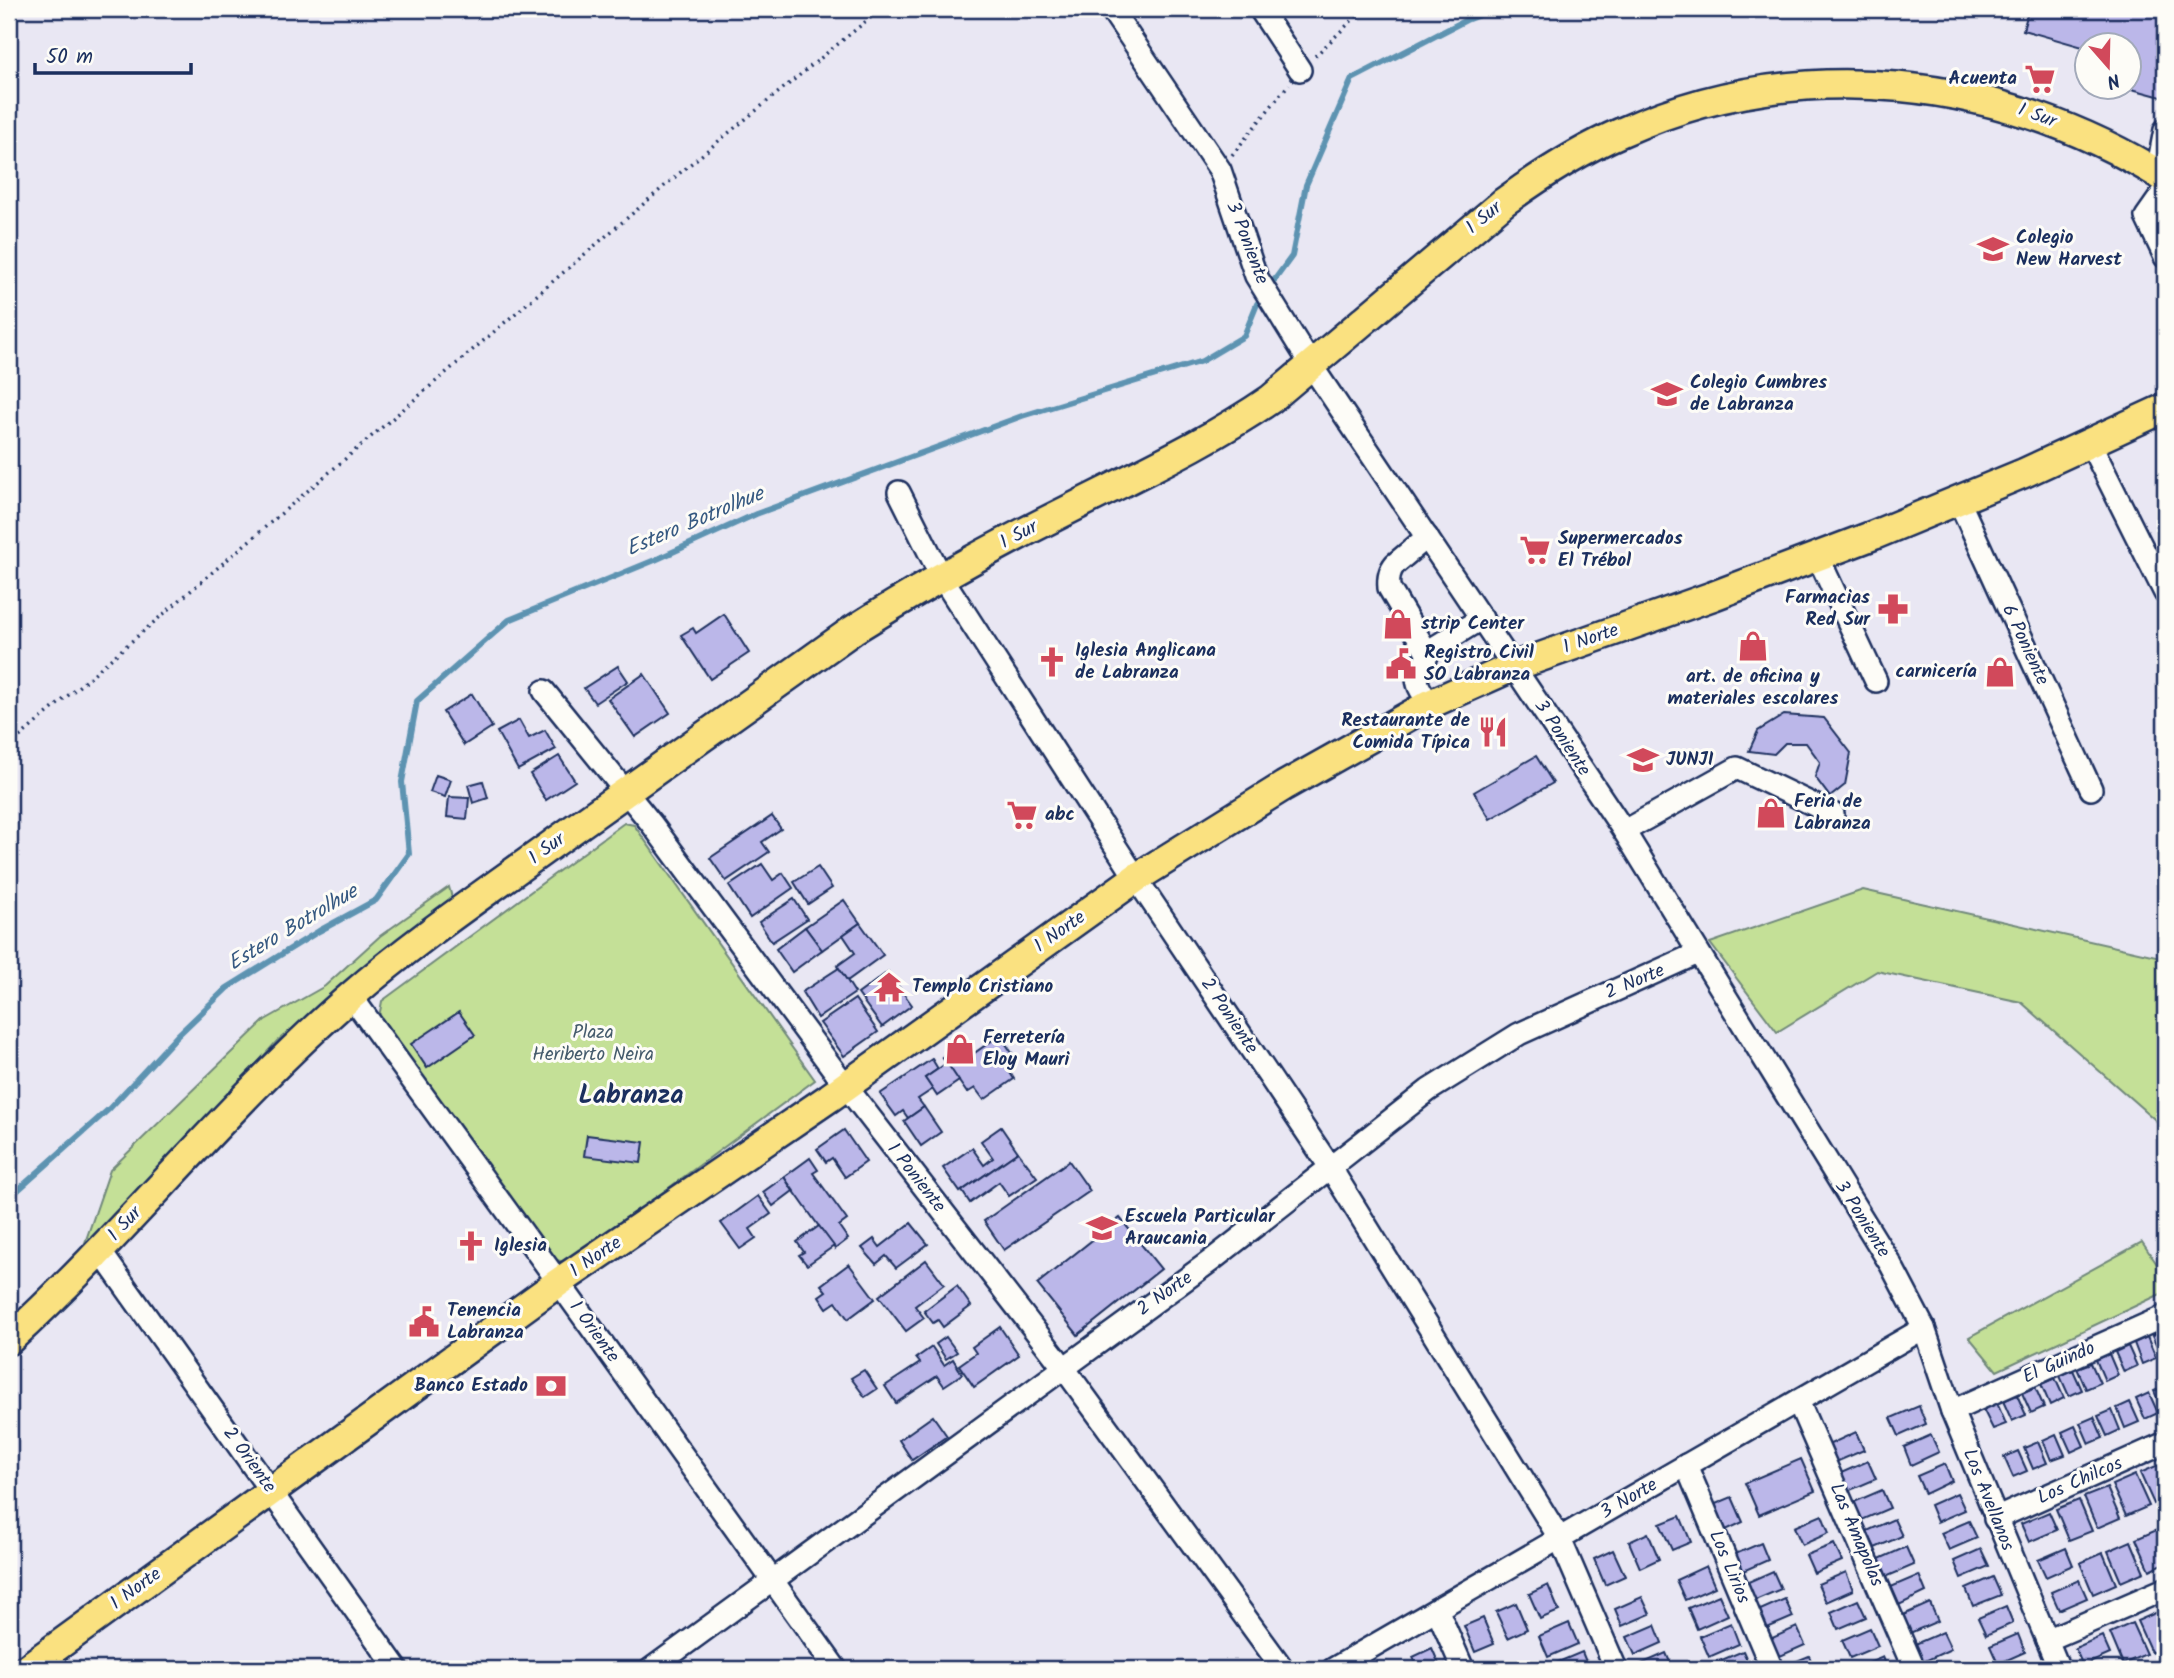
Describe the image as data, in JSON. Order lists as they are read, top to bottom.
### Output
{
  "streets": {
    "main road": ["1 Sur", "1 Norte"],
    "street": [
      "3 Poniente",
      "6 Poniente",
      "2 Norte",
      "2 Poniente",
      "1 Poniente",
      "1 Oriente",
      "El Guindo",
      "2 Oriente",
      "Los Chilcos",
      "3 Norte",
      "Los Avellanos",
      "Las Amapolas",
      "Los Lirios"
    ]
  },
  "crossings": [
    ["1 Sur", "3 Poniente"],
    ["1 Sur", "2 Poniente"],
    ["1 Sur", "1 Poniente"],
    ["1 Sur", "1 Oriente"],
    ["1 Sur", "2 Oriente"],
    ["3 Poniente", "1 Norte"],
    ["3 Poniente", "2 Norte"],
    ["3 Poniente", "3 Norte"],
    ["3 Poniente", "Los Avellanos"],
    ["1 Norte", "6 Poniente"],
    ["1 Norte", "2 Poniente"],
    ["1 Norte", "1 Poniente"],
    ["1 Norte", "1 Oriente"],
    ["1 Norte", "2 Oriente"],
    ["2 Norte", "2 Poniente"],
    ["2 Norte", "1 Poniente"],
    ["2 Norte", "1 Oriente"],
    ["2 Poniente", "3 Norte"],
    ["El Guindo", "Los Avellanos"],
    ["Los Chilcos", "Los Avellanos"],
    ["3 Norte", "Los Avellanos"],
    ["3 Norte", "Las Amapolas"],
    ["3 Norte", "Los Lirios"]
  ],
  "districts": ["Labranza"],
  "water": ["Estero Botrolhue"],
  "parks": ["Plaza Heriberto Neira"],
  "places": {
    "supermarket": ["Acuenta", "Supermercados El Trébol", "abc"],
    "school or university": [
      "Colegio New Harvest",
      "Colegio Cumbres de Labranza",
      "JUNJI",
      "Escuela Particular Araucania"
    ],
    "pharmacy": ["Farmacias Red Sur"],
    "shop": [
      "strip Center",
      "art. de oficina y materiales escolares",
      "carnicería",
      "Feria de Labranza",
      "Ferretería Eloy Mauri"
    ],
    "church": ["Iglesia Anglicana de Labranza", "Iglesia"],
    "public building": ["Registro Civil SO Labranza", "Tenencia Labranza"],
    "restaurant": ["Restaurante de Comida Típica"],
    "temple": ["Templo Cristiano"],
    "bank": ["Banco Estado"]
  },
  "scale_bar": "50 m",
  "north": "bottom"
}
